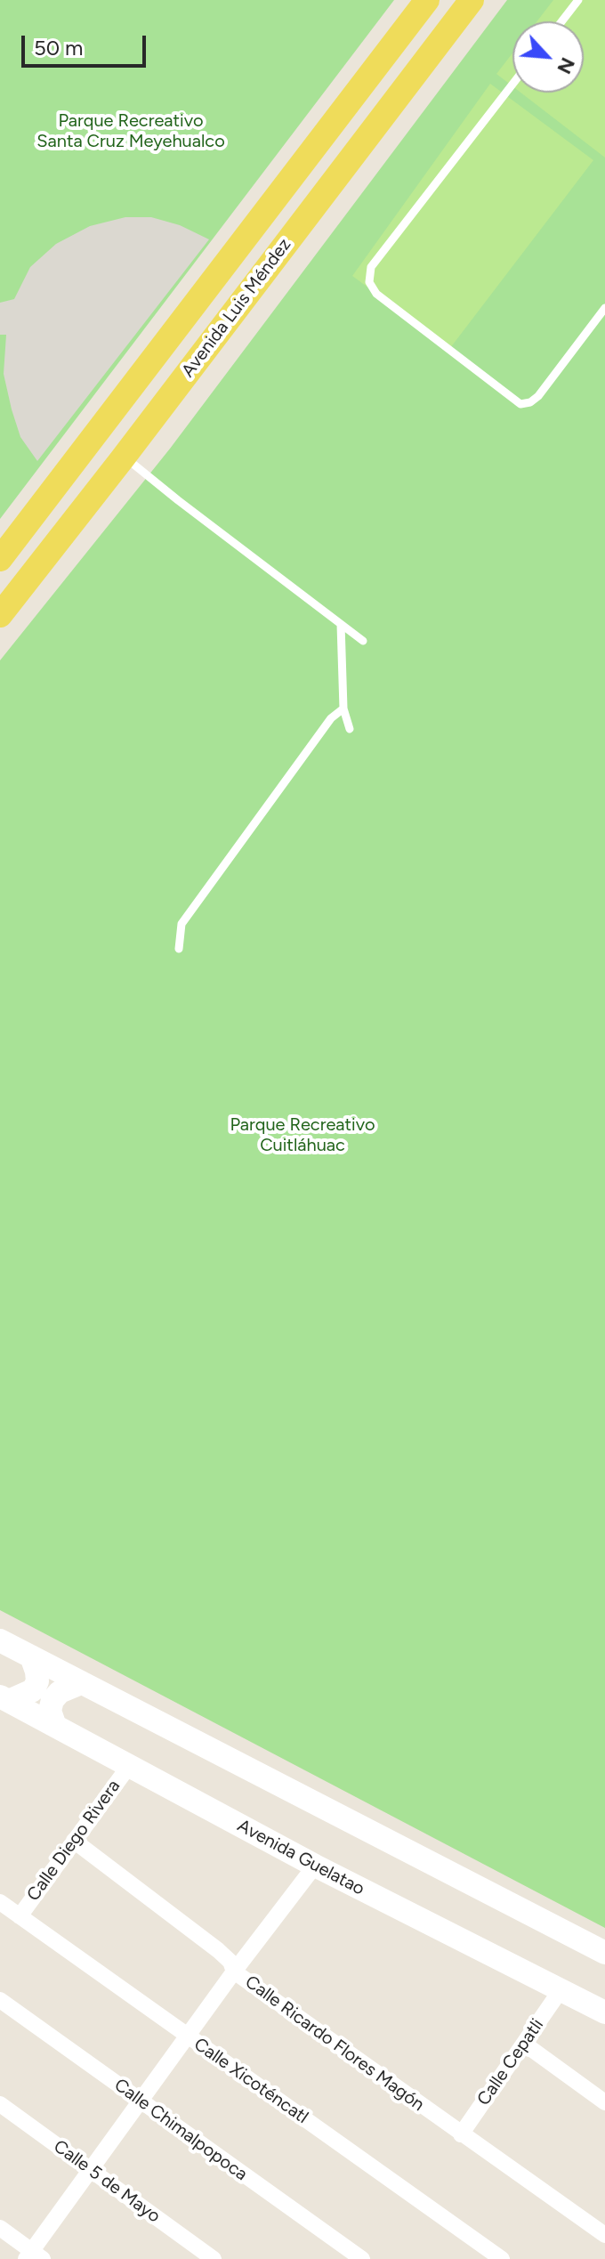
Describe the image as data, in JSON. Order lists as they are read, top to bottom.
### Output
{
  "streets": {
    "main road": ["Avenida Luis Méndez", "Avenida Guelatao"],
    "street": [
      "Calle Diego Rivera",
      "Calle Ricardo Flores Magón",
      "Calle Cepatli",
      "Calle Xicoténcatl",
      "Calle Chimalpopoca",
      "Calle 5 de Mayo"
    ]
  },
  "crossings": [
    ["Calle Diego Rivera", "Avenida Guelatao"],
    ["Calle Diego Rivera", "Calle Ricardo Flores Magón"],
    ["Calle Diego Rivera", "Calle Xicoténcatl"],
    ["Avenida Guelatao", "Calle Cepatli"],
    ["Calle Ricardo Flores Magón", "Calle Cepatli"]
  ],
  "parks": ["Parque Recreativo Santa Cruz Meyehualco", "Parque Recreativo Cuitláhuac"],
  "scale_bar": "50 m",
  "north": "bottom right"
}
